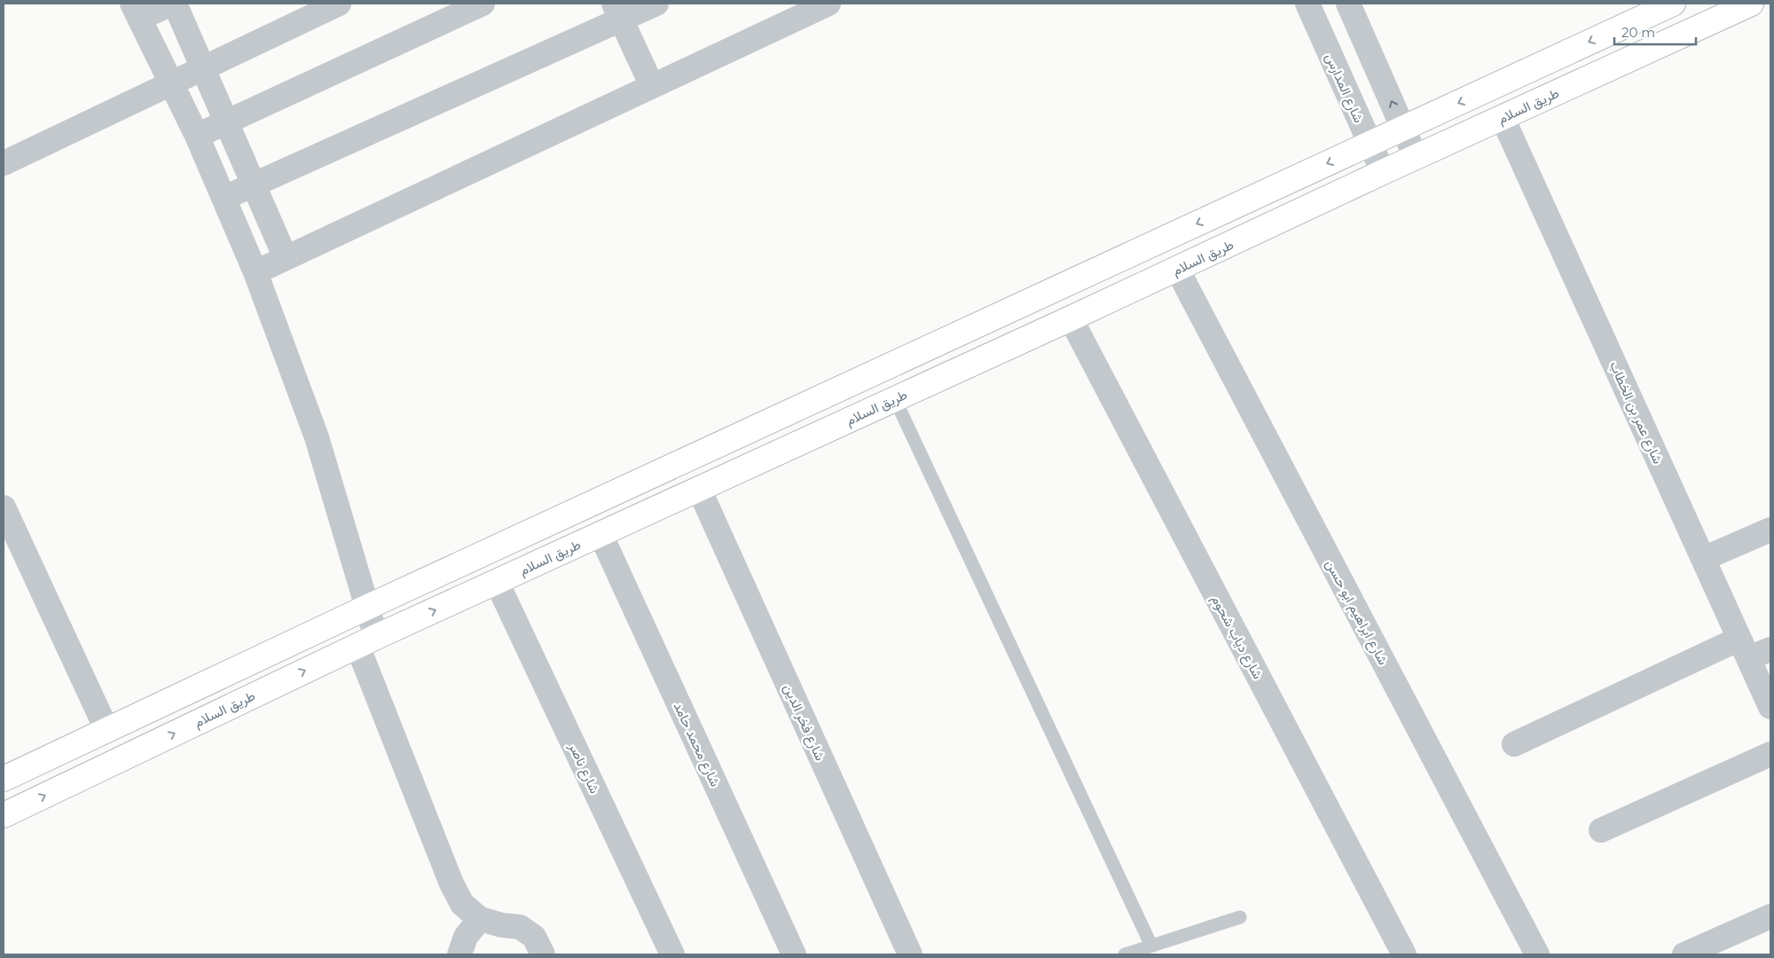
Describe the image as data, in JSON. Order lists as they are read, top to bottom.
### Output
{
  "streets": {
    "main road": ["طريق السلام"],
    "street": [
      "شارع المدارس",
      "شارع عمر بن الخطاب",
      "شارع ابراهيم ابو حسن",
      "شارع دياب شحوم",
      "شارع فخر الدين",
      "شارع محمد حامد",
      "شارع ناصر"
    ]
  },
  "crossings": [
    ["شارع المدارس", "طريق السلام"],
    ["طريق السلام", "شارع عمر بن الخطاب"],
    ["طريق السلام", "شارع ابراهيم ابو حسن"],
    ["طريق السلام", "شارع دياب شحوم"],
    ["طريق السلام", "شارع فخر الدين"],
    ["طريق السلام", "شارع محمد حامد"],
    ["طريق السلام", "شارع ناصر"]
  ],
  "scale_bar": "20 m"
}
